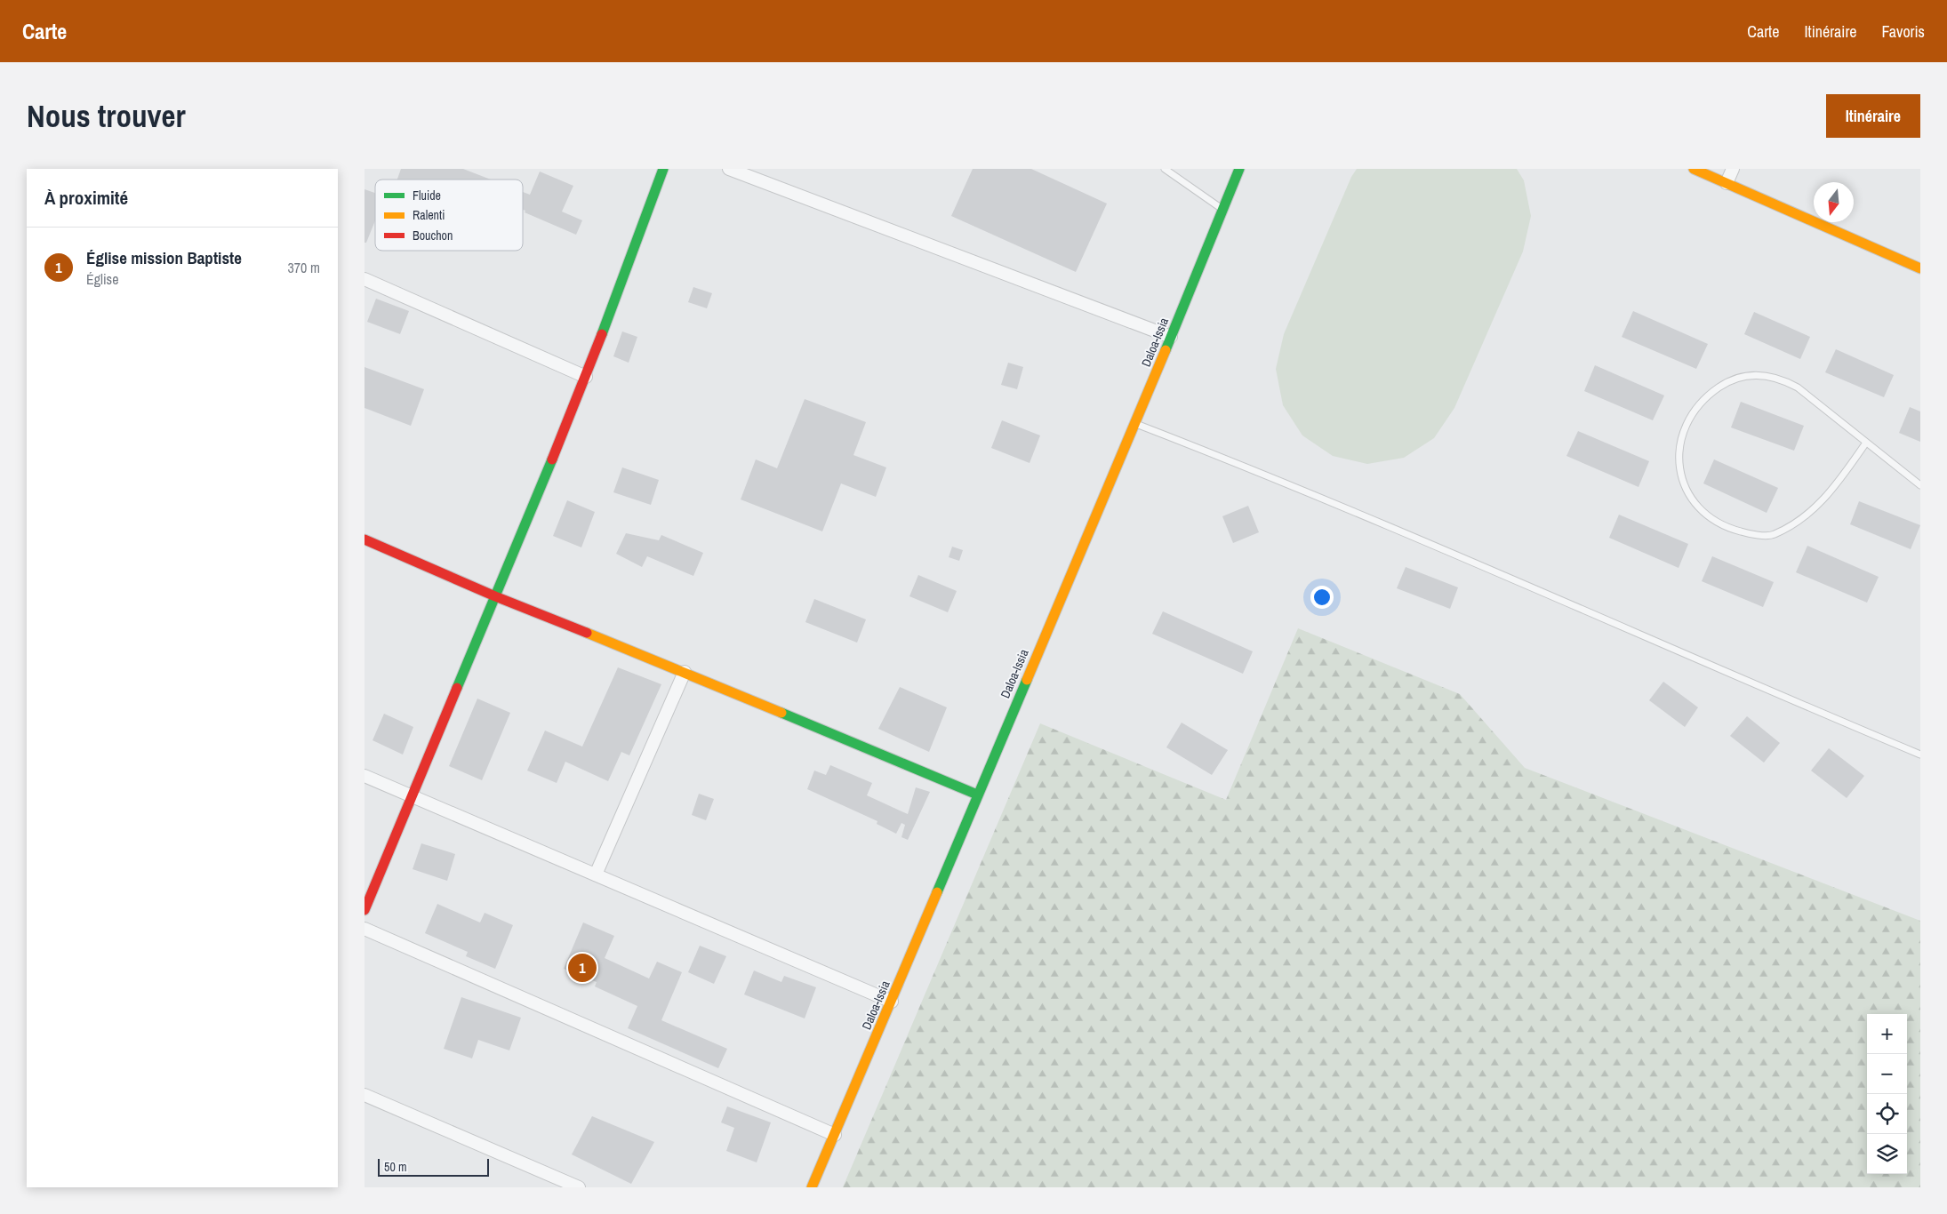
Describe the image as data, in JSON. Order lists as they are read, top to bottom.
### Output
{
  "streets": {
    "street": ["Daloa-Issia"]
  },
  "legend": ["Fluide", "Ralenti", "Bouchon"],
  "scale_bar": "50 m",
  "north": "bottom",
  "page": {
    "header": "Carte",
    "nav": ["Carte", "Itinéraire", "Favoris"],
    "buttons": "Itinéraire",
    "title": "Nous trouver",
    "heading": "À proximité",
    "list": [
      {
        "mark": "1",
        "name": "Église mission Baptiste",
        "note": "Église",
        "value": "370 m"
      }
    ],
    "pins": "1",
    "map_buttons": ["+", "−"],
    "scale": "50 m"
  }
}
